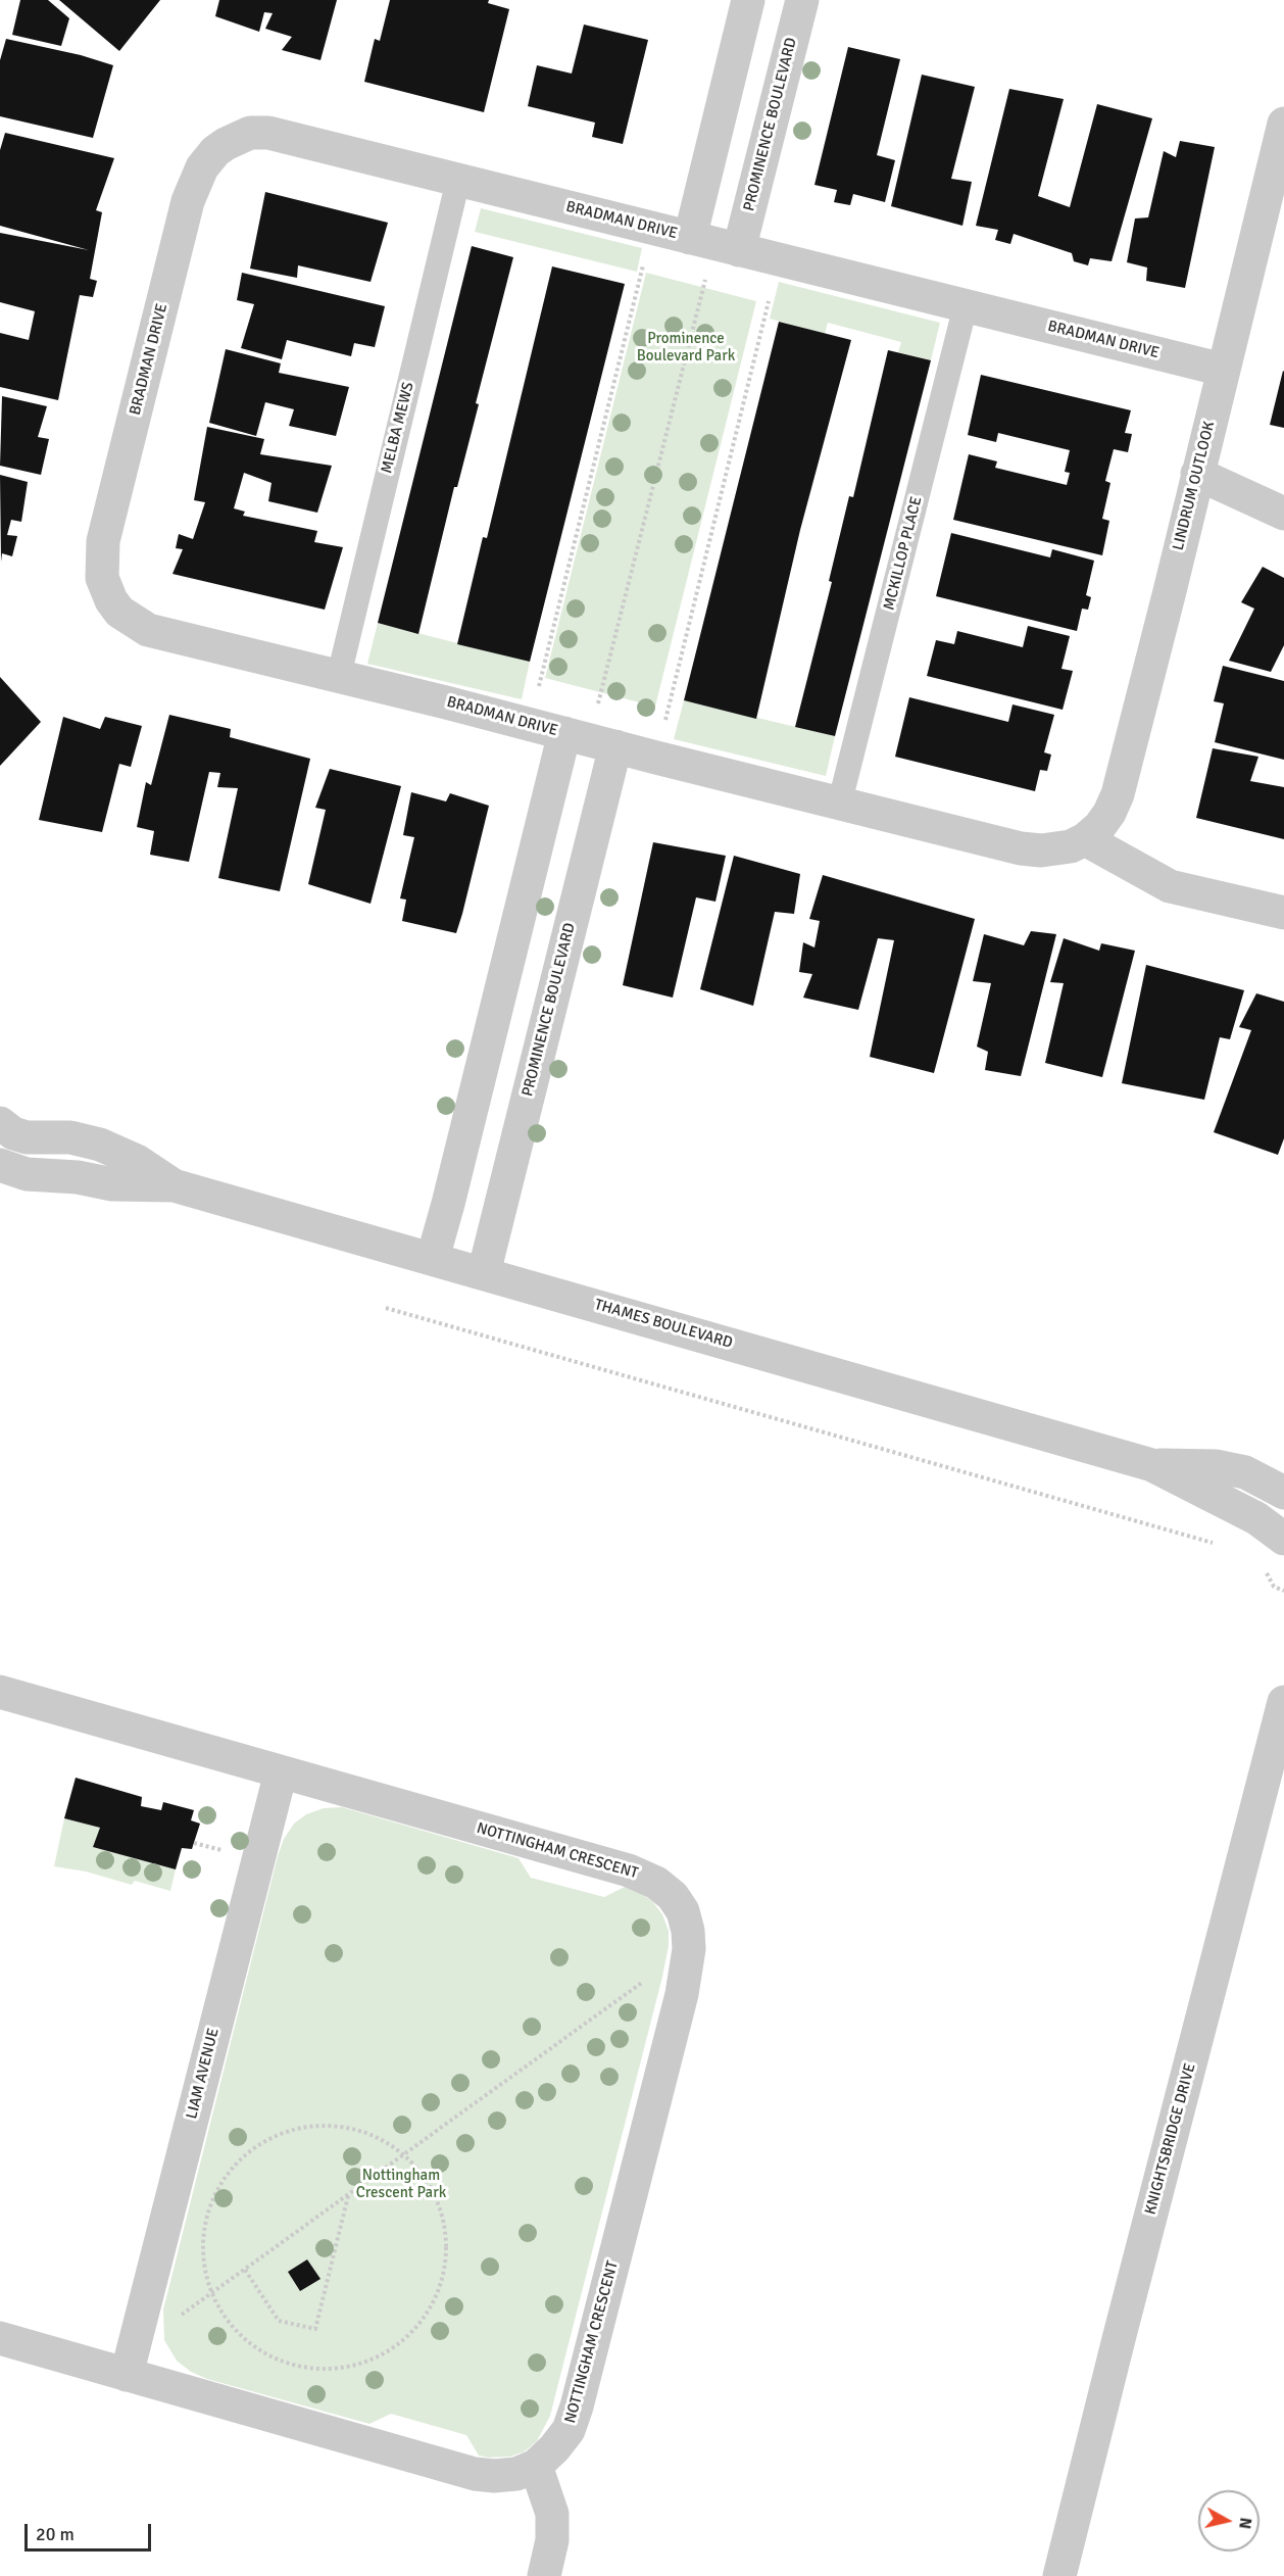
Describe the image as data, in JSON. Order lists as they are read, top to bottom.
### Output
{
  "streets": {
    "street": [
      "PROMINENCE BOULEVARD",
      "BRADMAN DRIVE",
      "LINDRUM OUTLOOK",
      "THAMES BOULEVARD",
      "NOTTINGHAM CRESCENT",
      "LIAM AVENUE",
      "KNIGHTSBRIDGE DRIVE"
    ],
    "lane": ["MELBA MEWS", "MCKILLOP PLACE"]
  },
  "crossings": [
    ["PROMINENCE BOULEVARD", "BRADMAN DRIVE"],
    ["PROMINENCE BOULEVARD", "THAMES BOULEVARD"],
    ["BRADMAN DRIVE", "MELBA MEWS"],
    ["BRADMAN DRIVE", "LINDRUM OUTLOOK"],
    ["BRADMAN DRIVE", "MCKILLOP PLACE"],
    ["NOTTINGHAM CRESCENT", "LIAM AVENUE"]
  ],
  "parks": ["Prominence Boulevard Park", "Nottingham Crescent Park"],
  "scale_bar": "20 m",
  "north": "right"
}
